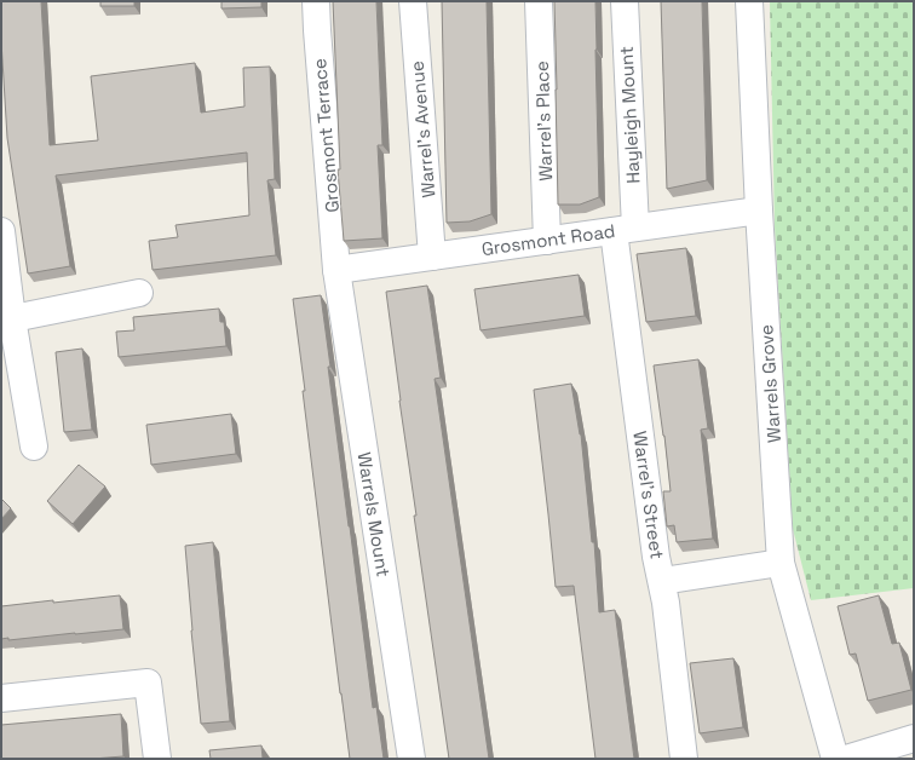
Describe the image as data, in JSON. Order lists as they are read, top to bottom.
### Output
{
  "streets": {
    "street": [
      "Hayleigh Mount",
      "Warrel's Place",
      "Warrel's Avenue",
      "Grosmont Terrace",
      "Grosmont Road",
      "Warrels Grove",
      "Warrel's Street",
      "Warrels Mount"
    ]
  },
  "crossings": [
    ["Hayleigh Mount", "Grosmont Road"],
    ["Hayleigh Mount", "Warrel's Street"],
    ["Warrel's Place", "Grosmont Road"],
    ["Warrel's Avenue", "Grosmont Road"],
    ["Grosmont Terrace", "Grosmont Road"],
    ["Grosmont Terrace", "Warrels Mount"],
    ["Grosmont Road", "Warrels Grove"],
    ["Grosmont Road", "Warrel's Street"],
    ["Grosmont Road", "Warrels Mount"]
  ]
}
